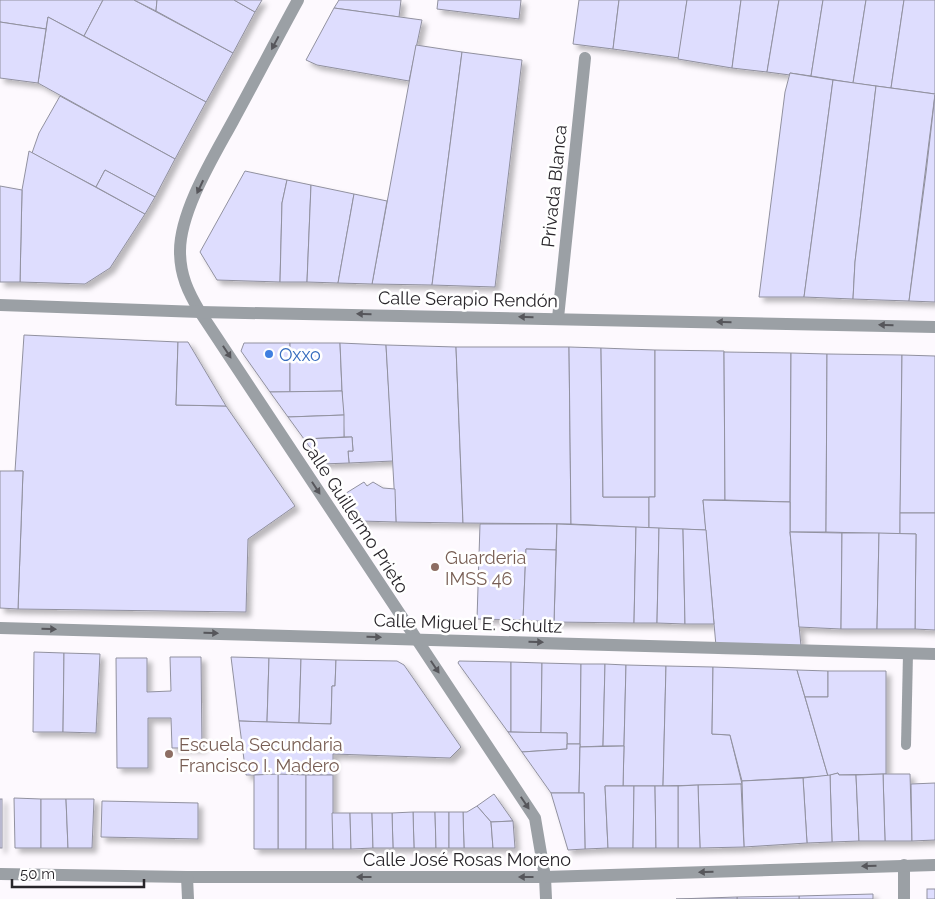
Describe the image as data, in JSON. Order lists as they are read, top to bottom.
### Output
{
  "streets": {
    "street": [
      "Privada Blanca",
      "Calle Serapio Rendón",
      "Calle Guillermo Prieto",
      "Calle Miguel E. Schultz",
      "Calle José Rosas Moreno"
    ]
  },
  "crossings": [
    ["Privada Blanca", "Calle Serapio Rendón"],
    ["Calle Serapio Rendón", "Calle Guillermo Prieto"],
    ["Calle Guillermo Prieto", "Calle Miguel E. Schultz"],
    ["Calle Guillermo Prieto", "Calle José Rosas Moreno"]
  ],
  "one_way": [
    "Calle Serapio Rendón",
    "Calle Guillermo Prieto",
    "Calle Miguel E. Schultz",
    "Calle José Rosas Moreno"
  ],
  "places": ["Oxxo", "Guarderia IMSS 46", "Escuela Secundaria Francisco I. Madero"],
  "scale_bar": "50 m"
}
